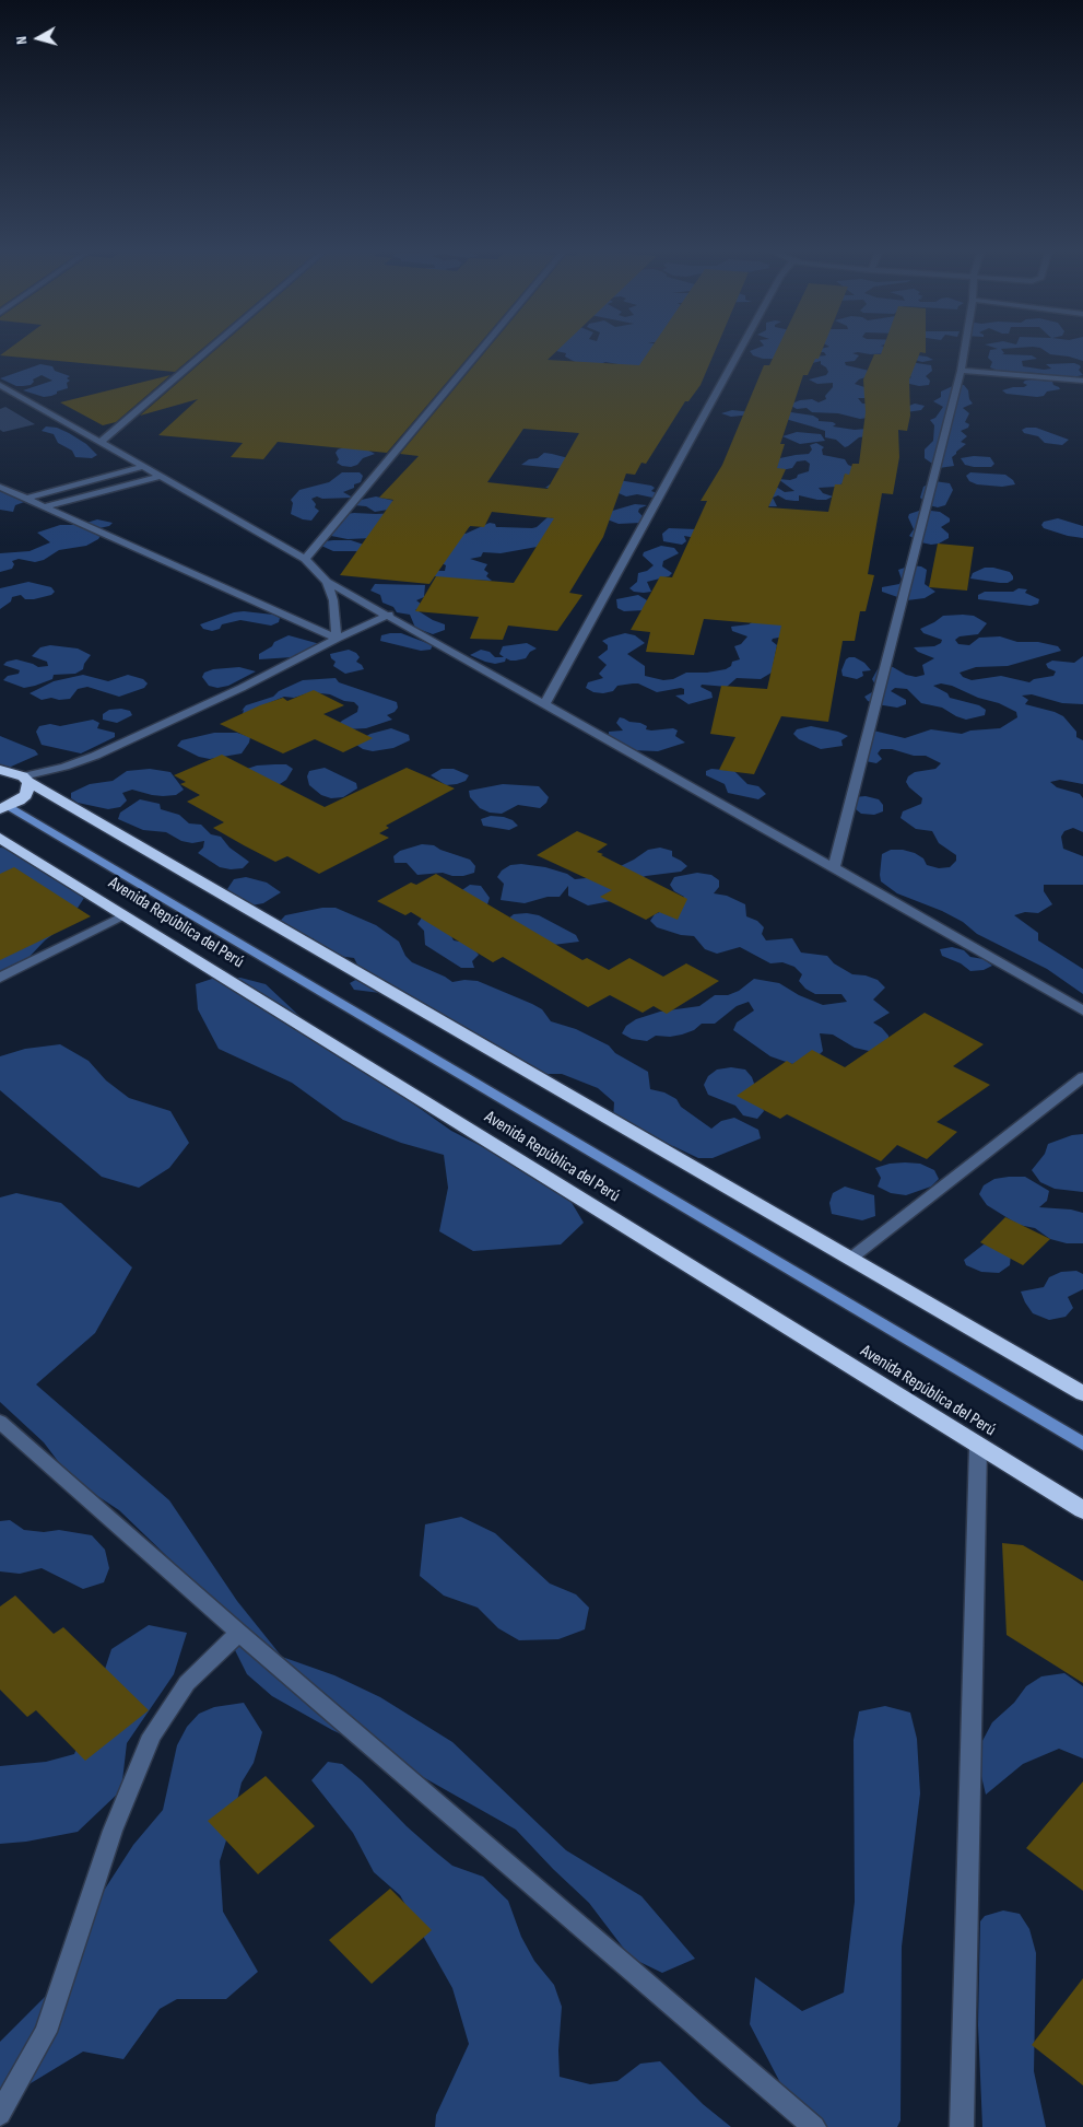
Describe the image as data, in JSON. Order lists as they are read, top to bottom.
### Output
{
  "streets": {
    "highway": ["Avenida República del Perú"]
  },
  "north": "left"
}
